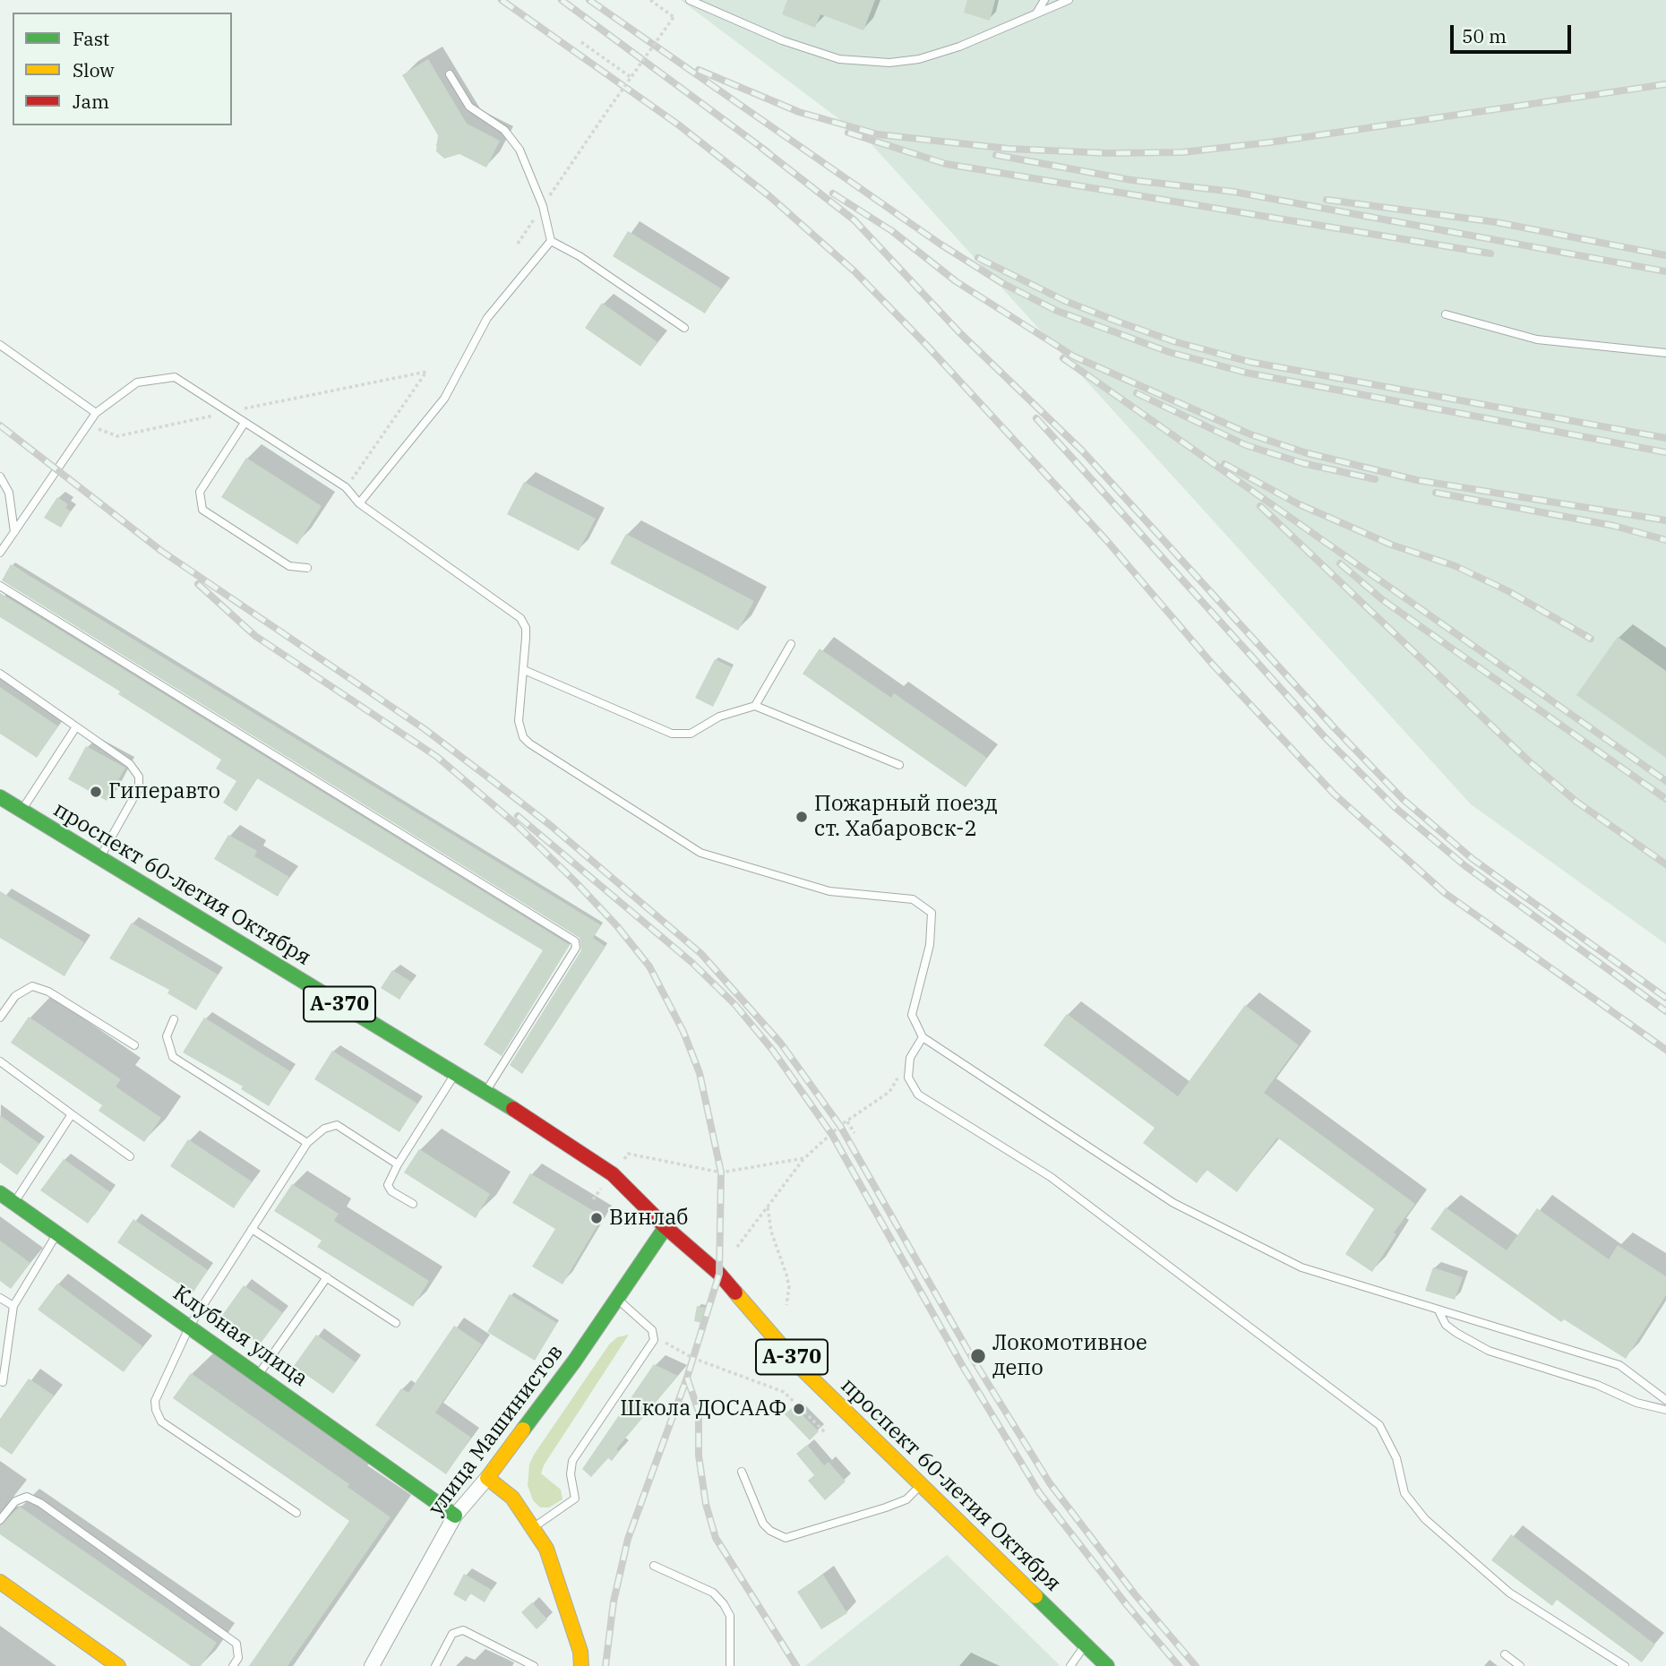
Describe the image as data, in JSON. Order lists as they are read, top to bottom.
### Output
{
  "streets": {
    "main road": [
      "проспект 60-летия Октября",
      "А-370",
      "Клубная улица",
      "улица Машинистов"
    ]
  },
  "crossings": [
    ["проспект 60-летия Октября", "улица Машинистов"],
    ["Клубная улица", "улица Машинистов"]
  ],
  "places": [
    "Гиперавто",
    "Пожарный поезд ст. Хабаровск-2",
    "Винлаб",
    "Локомотивное депо",
    "Школа ДОСААФ"
  ],
  "legend": ["Fast", "Slow", "Jam"],
  "scale_bar": "50 m"
}
